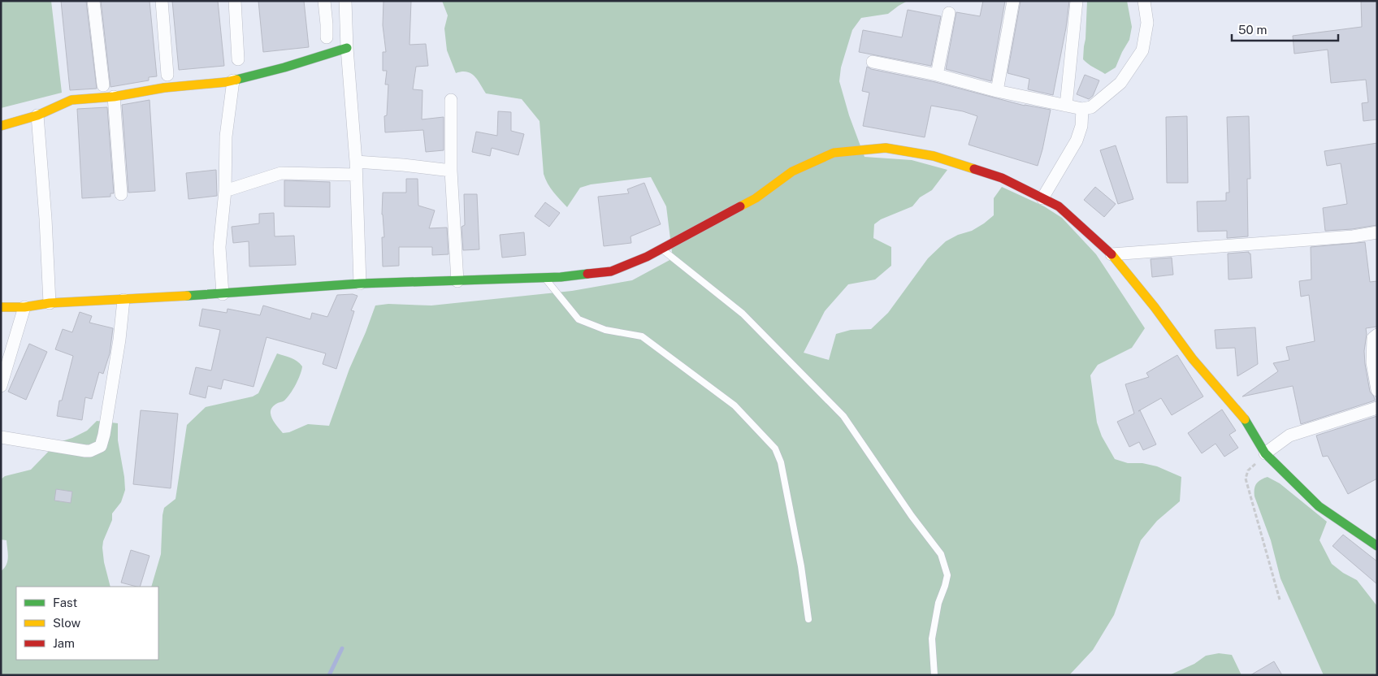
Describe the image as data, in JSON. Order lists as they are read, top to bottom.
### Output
{
  "legend": ["Fast", "Slow", "Jam"],
  "scale_bar": "50 m"
}
